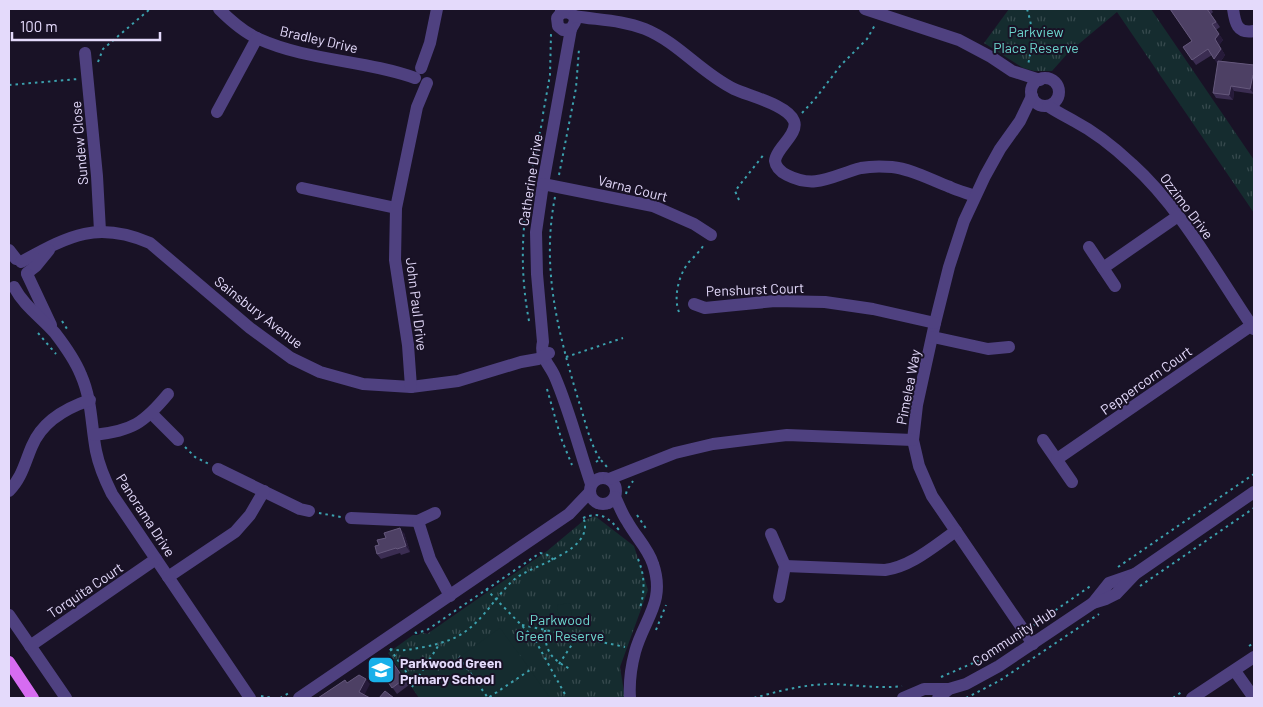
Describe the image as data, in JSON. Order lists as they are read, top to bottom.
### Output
{
  "streets": {
    "street": [
      "Bradley Drive",
      "Sundew Close",
      "Catherine Drive",
      "Varna Court",
      "Ozzimo Drive",
      "Penshurst Court",
      "John Paul Drive",
      "Sainsbury Avenue",
      "Peppercorn Court",
      "Pimelea Way",
      "Panorama Drive",
      "Torquita Court",
      "Community Hub"
    ]
  },
  "crossings": [
    ["Bradley Drive", "John Paul Drive"],
    ["Sundew Close", "Sainsbury Avenue"],
    ["Catherine Drive", "Varna Court"],
    ["Catherine Drive", "Sainsbury Avenue"],
    ["Ozzimo Drive", "Peppercorn Court"],
    ["Ozzimo Drive", "Pimelea Way"],
    ["Penshurst Court", "Pimelea Way"],
    ["John Paul Drive", "Sainsbury Avenue"],
    ["Sainsbury Avenue", "Panorama Drive"],
    ["Pimelea Way", "Community Hub"],
    ["Panorama Drive", "Torquita Court"]
  ],
  "parks": ["Parkview Place Reserve", "Parkwood Green Reserve"],
  "places": {
    "school or university": ["Parkwood Green Primary School"]
  },
  "scale_bar": "100 m"
}
